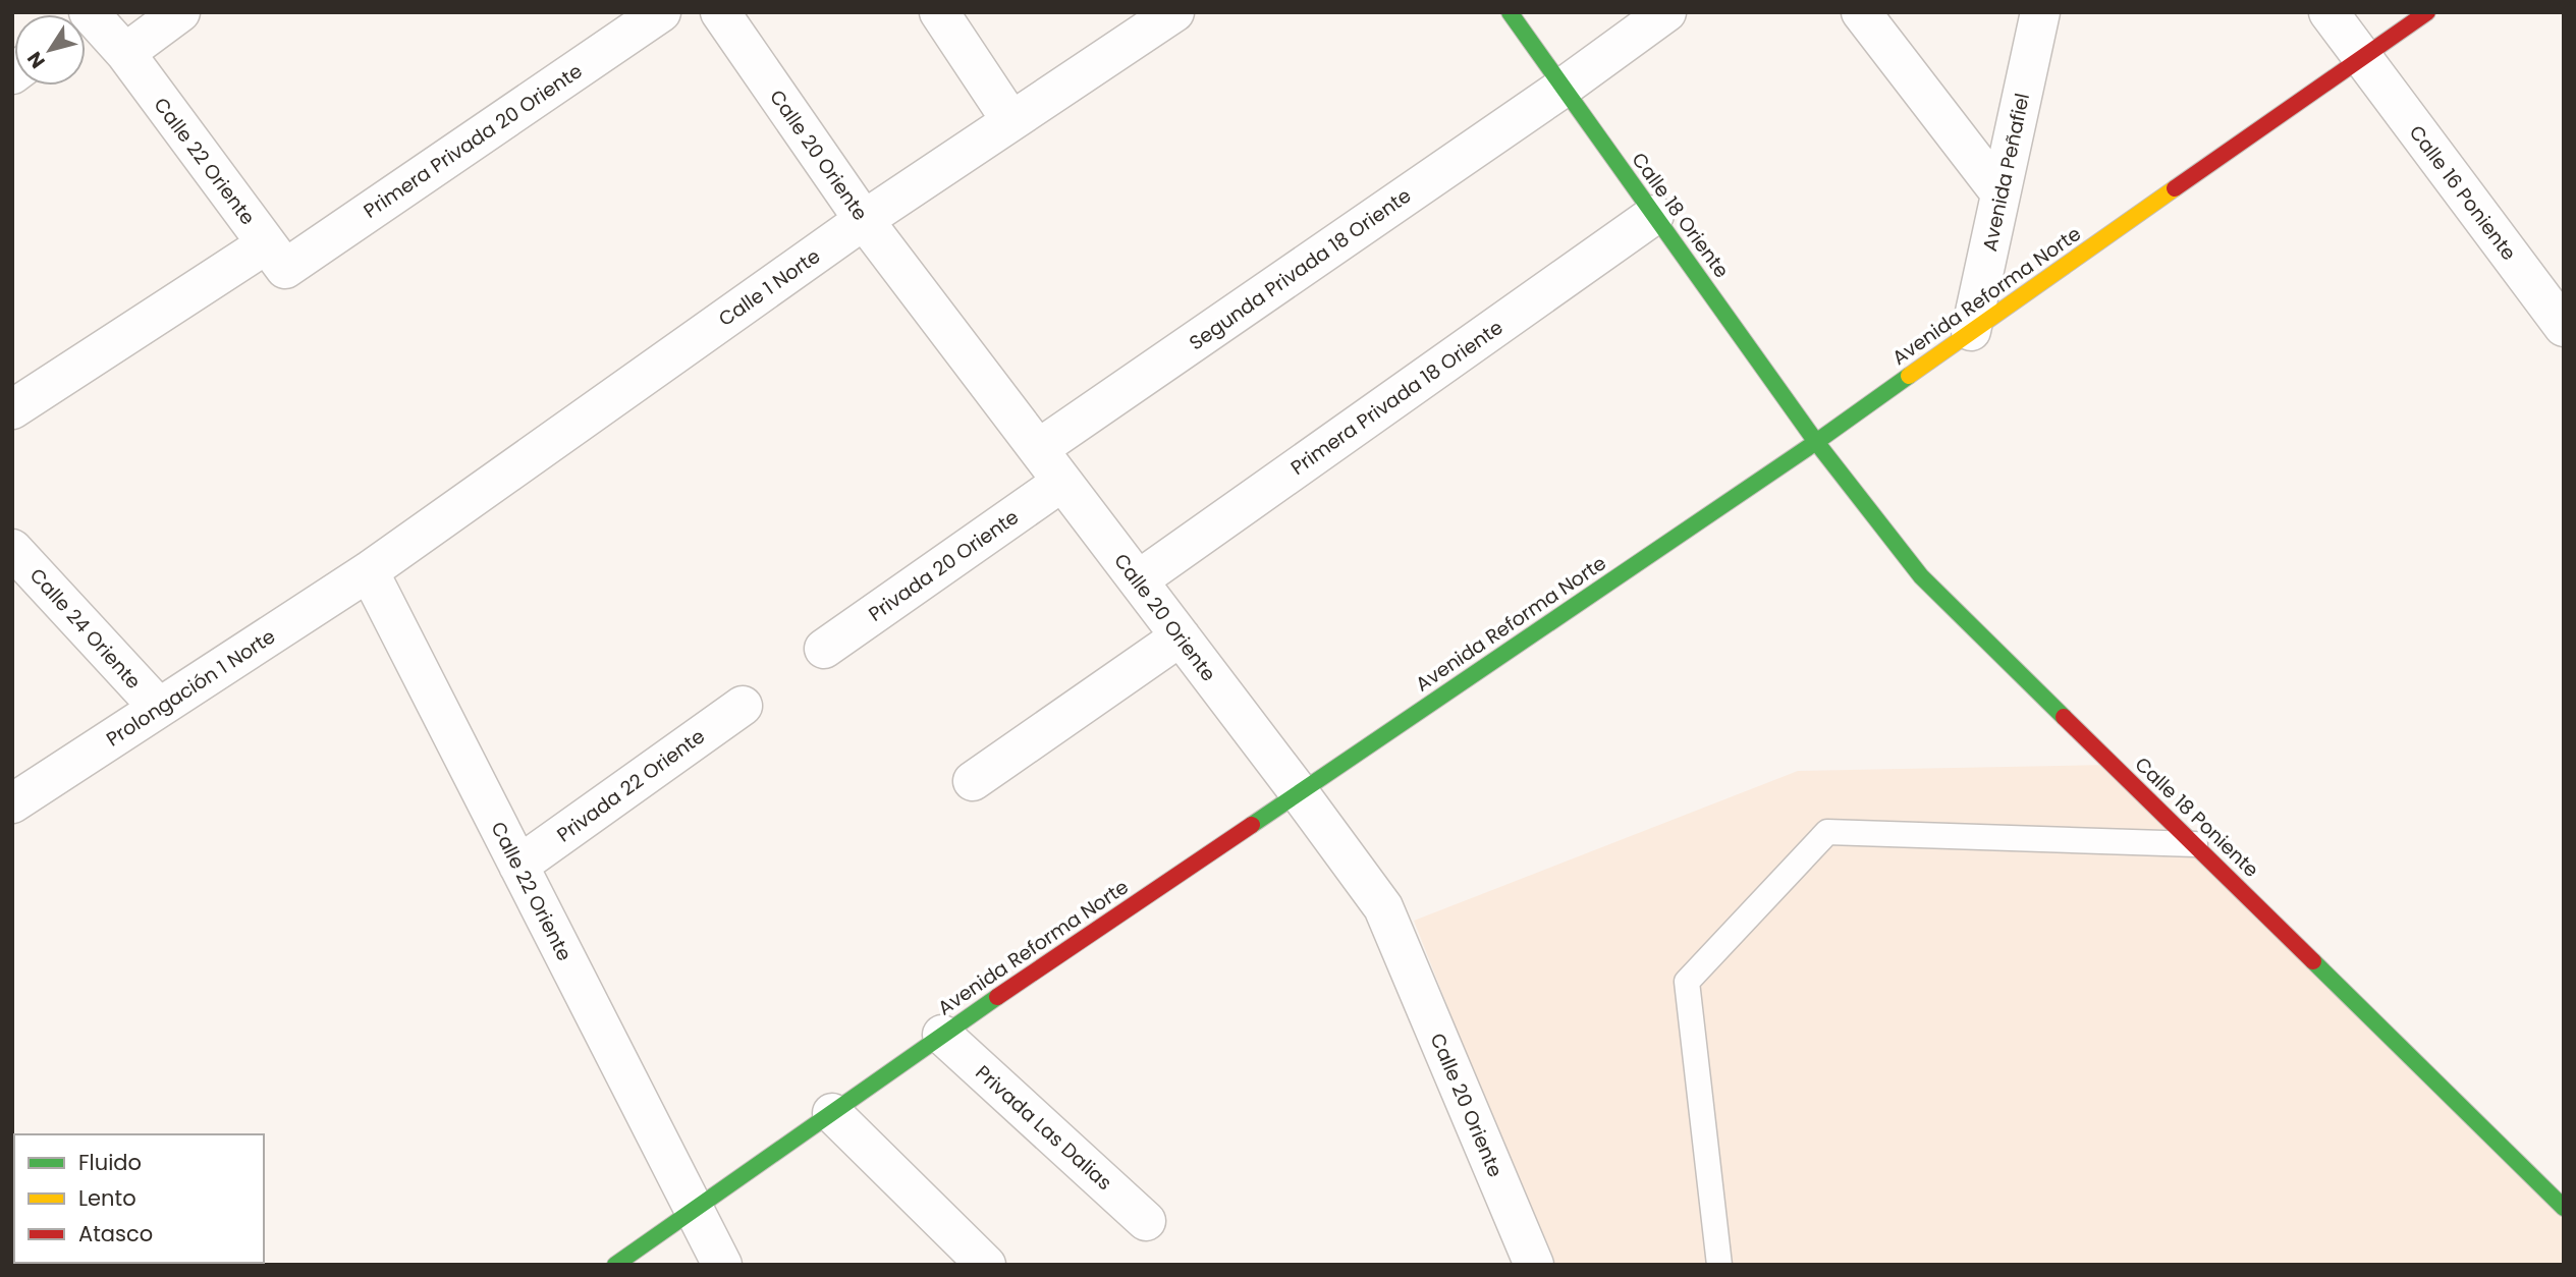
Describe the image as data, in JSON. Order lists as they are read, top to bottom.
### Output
{
  "streets": {
    "street": [
      "Primera Privada 20 Oriente",
      "Calle 20 Oriente",
      "Calle 22 Oriente",
      "Avenida Peñafiel",
      "Calle 16 Poniente",
      "Calle 18 Oriente",
      "Segunda Privada 18 Oriente",
      "Calle 1 Norte",
      "Avenida Reforma Norte",
      "Primera Privada 18 Oriente",
      "Privada 20 Oriente",
      "Calle 24 Oriente",
      "Prolongación 1 Norte",
      "Privada 22 Oriente",
      "Calle 18 Poniente",
      "Privada Las Dalias"
    ]
  },
  "crossings": [
    ["Primera Privada 20 Oriente", "Calle 22 Oriente"],
    ["Calle 20 Oriente", "Segunda Privada 18 Oriente"],
    ["Calle 20 Oriente", "Calle 1 Norte"],
    ["Calle 20 Oriente", "Avenida Reforma Norte"],
    ["Calle 20 Oriente", "Primera Privada 18 Oriente"],
    ["Calle 20 Oriente", "Privada 20 Oriente"],
    ["Calle 22 Oriente", "Calle 1 Norte"],
    ["Calle 22 Oriente", "Avenida Reforma Norte"],
    ["Calle 22 Oriente", "Prolongación 1 Norte"],
    ["Calle 22 Oriente", "Privada 22 Oriente"],
    ["Avenida Peñafiel", "Avenida Reforma Norte"],
    ["Calle 16 Poniente", "Avenida Reforma Norte"],
    ["Calle 18 Oriente", "Segunda Privada 18 Oriente"],
    ["Calle 18 Oriente", "Avenida Reforma Norte"],
    ["Calle 18 Oriente", "Primera Privada 18 Oriente"],
    ["Calle 18 Oriente", "Calle 18 Poniente"],
    ["Calle 1 Norte", "Prolongación 1 Norte"],
    ["Avenida Reforma Norte", "Calle 18 Poniente"],
    ["Avenida Reforma Norte", "Privada Las Dalias"],
    ["Calle 24 Oriente", "Prolongación 1 Norte"]
  ],
  "legend": ["Fluido", "Lento", "Atasco"],
  "north": "bottom left"
}
